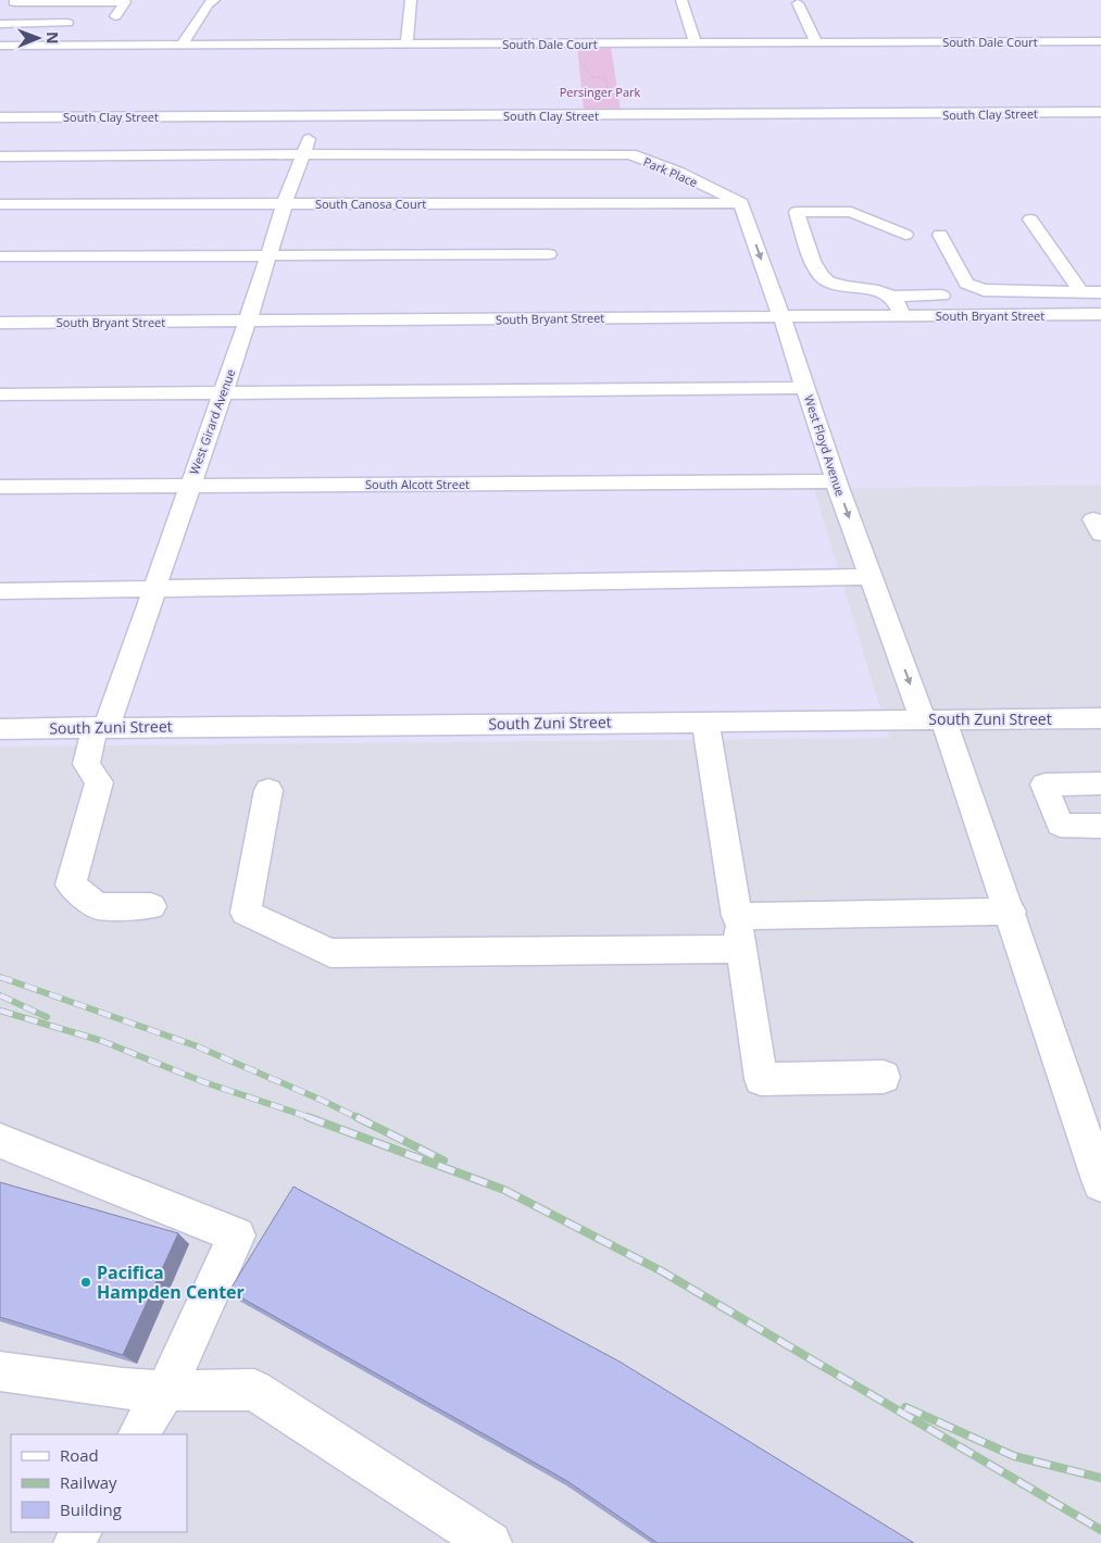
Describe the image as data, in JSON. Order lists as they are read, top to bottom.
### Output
{
  "streets": {
    "street": [
      "South Dale Court",
      "South Clay Street",
      "Park Place",
      "South Canosa Court",
      "South Bryant Street",
      "West Girard Avenue",
      "West Floyd Avenue",
      "South Alcott Street",
      "South Zuni Street"
    ]
  },
  "crossings": [
    ["South Clay Street", "West Girard Avenue"],
    ["Park Place", "South Canosa Court"],
    ["Park Place", "West Girard Avenue"],
    ["Park Place", "West Floyd Avenue"],
    ["South Canosa Court", "West Girard Avenue"],
    ["South Canosa Court", "West Floyd Avenue"],
    ["South Bryant Street", "West Girard Avenue"],
    ["South Bryant Street", "West Floyd Avenue"],
    ["West Girard Avenue", "South Alcott Street"],
    ["West Girard Avenue", "South Zuni Street"],
    ["West Floyd Avenue", "South Alcott Street"],
    ["West Floyd Avenue", "South Zuni Street"]
  ],
  "one_way": ["West Floyd Avenue"],
  "parks": ["Persinger Park"],
  "places": ["Pacifica Hampden Center"],
  "legend": ["Road", "Railway", "Building"],
  "north": "right"
}
